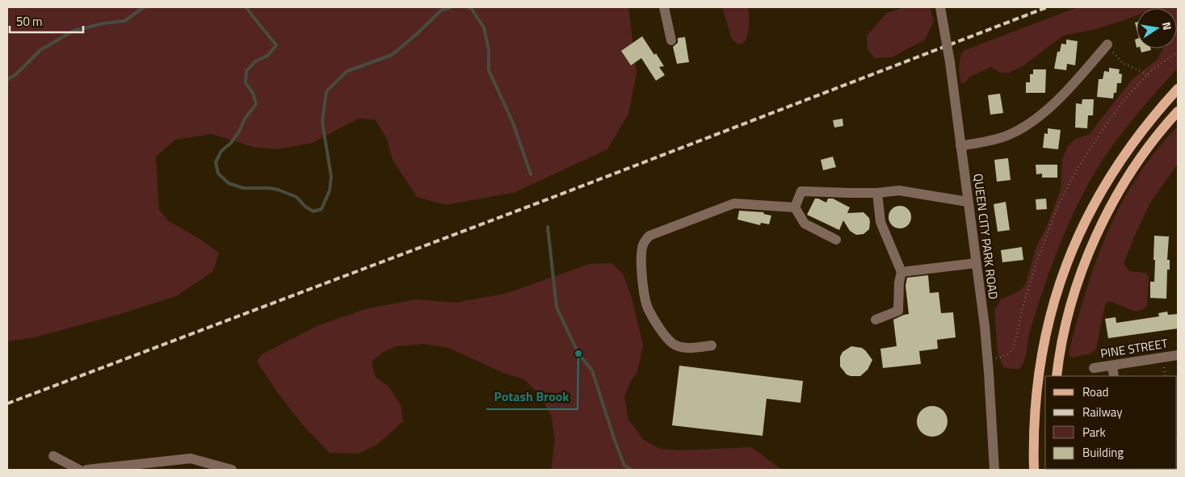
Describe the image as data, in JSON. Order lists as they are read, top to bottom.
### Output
{
  "streets": {
    "street": ["QUEEN CITY PARK ROAD", "PINE STREET"]
  },
  "places": ["Potash Brook"],
  "legend": [
    "Road",
    "Railway",
    "Park",
    "Building"
  ],
  "scale_bar": "50 m",
  "north": "right"
}
